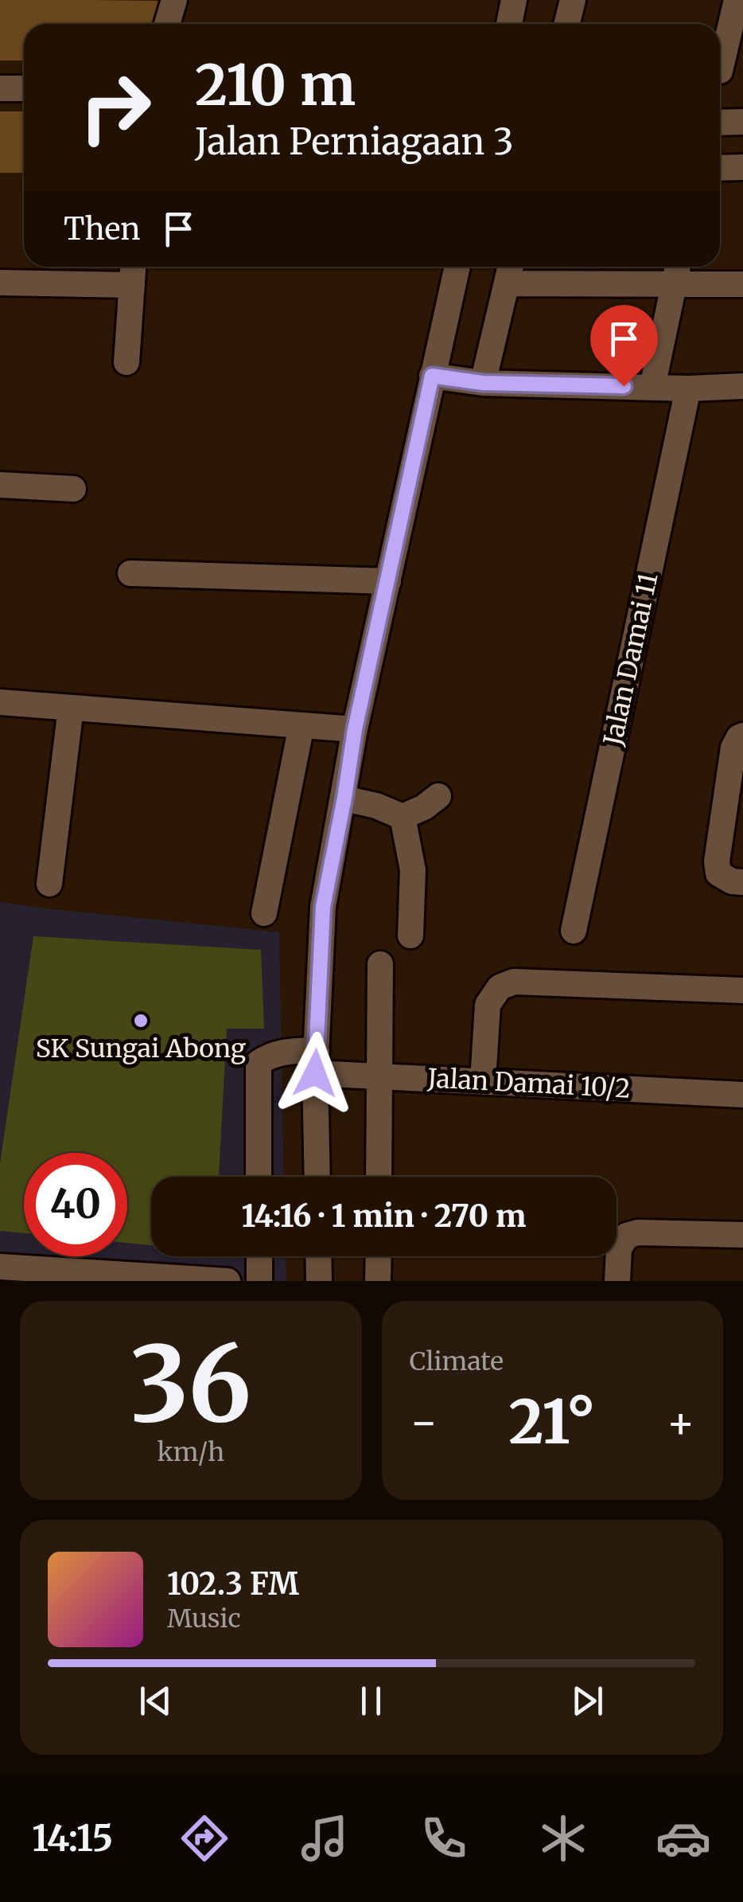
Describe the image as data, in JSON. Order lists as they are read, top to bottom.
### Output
{
  "streets": {
    "street": ["Jalan Damai 11", "Jalan Damai 10/2"]
  },
  "places": ["SK Sungai Abong"],
  "page": {
    "turn": ["210 m", "Jalan Perniagaan 3"],
    "then": "Then",
    "limit": "40",
    "trip": "14:16 · 1 min · 270 m",
    "tile": [
      ["36", "km/h"],
      "Climate"
    ],
    "heat": ["−", "21°", "+"],
    "song": ["102.3 FM", "Music"],
    "tabs": "14:15"
  }
}
